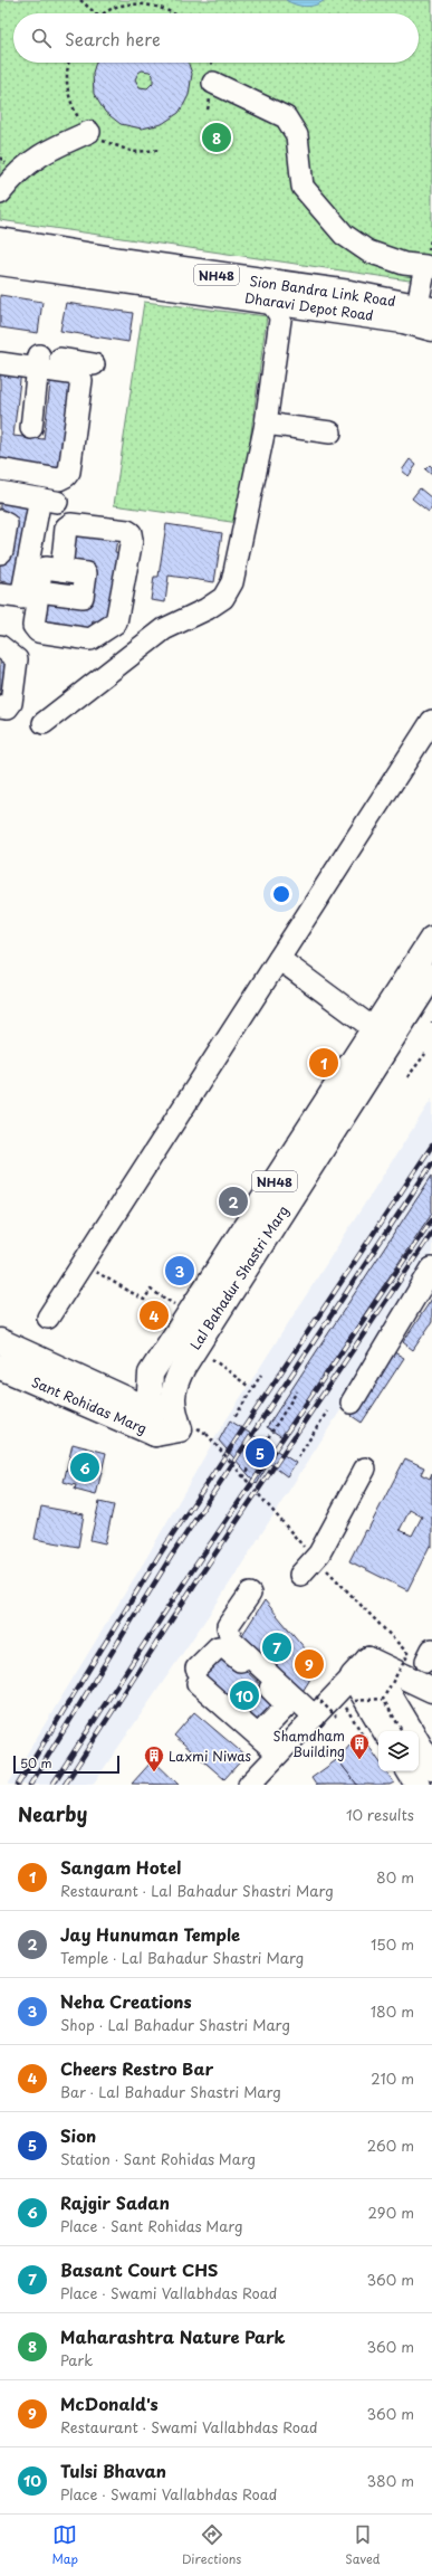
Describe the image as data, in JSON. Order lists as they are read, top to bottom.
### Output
{
  "streets": {
    "main road": [
      "NH48",
      "Sion Bandra Link Road",
      "Dharavi Depot Road",
      "Lal Bahadur Shastri Marg",
      "Sant Rohidas Marg"
    ]
  },
  "crossings": [
    ["Sion Bandra Link Road", "Dharavi Depot Road"],
    ["Lal Bahadur Shastri Marg", "Sant Rohidas Marg"]
  ],
  "places": {
    "building": ["Shamdham Building", "Laxmi Niwas"]
  },
  "scale_bar": "50 m",
  "page": {
    "search": "Search here",
    "pins": [
      "8",
      "1",
      "2",
      "3",
      "4",
      "5",
      "6",
      "7",
      "9",
      "10"
    ],
    "scale": "50 m",
    "heading": ["Nearby", "10 results"],
    "list": [
      {
        "mark": "1",
        "name": "Sangam Hotel",
        "note": "Restaurant · Lal Bahadur Shastri Marg",
        "value": "80 m"
      },
      {
        "mark": "2",
        "name": "Jay Hunuman Temple",
        "note": "Temple · Lal Bahadur Shastri Marg",
        "value": "150 m"
      },
      {
        "mark": "3",
        "name": "Neha Creations",
        "note": "Shop · Lal Bahadur Shastri Marg",
        "value": "180 m"
      },
      {
        "mark": "4",
        "name": "Cheers Restro Bar",
        "note": "Bar · Lal Bahadur Shastri Marg",
        "value": "210 m"
      },
      {
        "mark": "5",
        "name": "Sion",
        "note": "Station · Sant Rohidas Marg",
        "value": "260 m"
      },
      {
        "mark": "6",
        "name": "Rajgir Sadan",
        "note": "Place · Sant Rohidas Marg",
        "value": "290 m"
      },
      {
        "mark": "7",
        "name": "Basant Court CHS",
        "note": "Place · Swami Vallabhdas Road",
        "value": "360 m"
      },
      {
        "mark": "8",
        "name": "Maharashtra Nature Park",
        "note": "Park",
        "value": "360 m"
      },
      {
        "mark": "9",
        "name": "McDonald's",
        "note": "Restaurant · Swami Vallabhdas Road",
        "value": "360 m"
      },
      {
        "mark": "10",
        "name": "Tulsi Bhavan",
        "note": "Place · Swami Vallabhdas Road",
        "value": "380 m"
      }
    ],
    "nav": ["Map", "Directions", "Saved"]
  }
}
